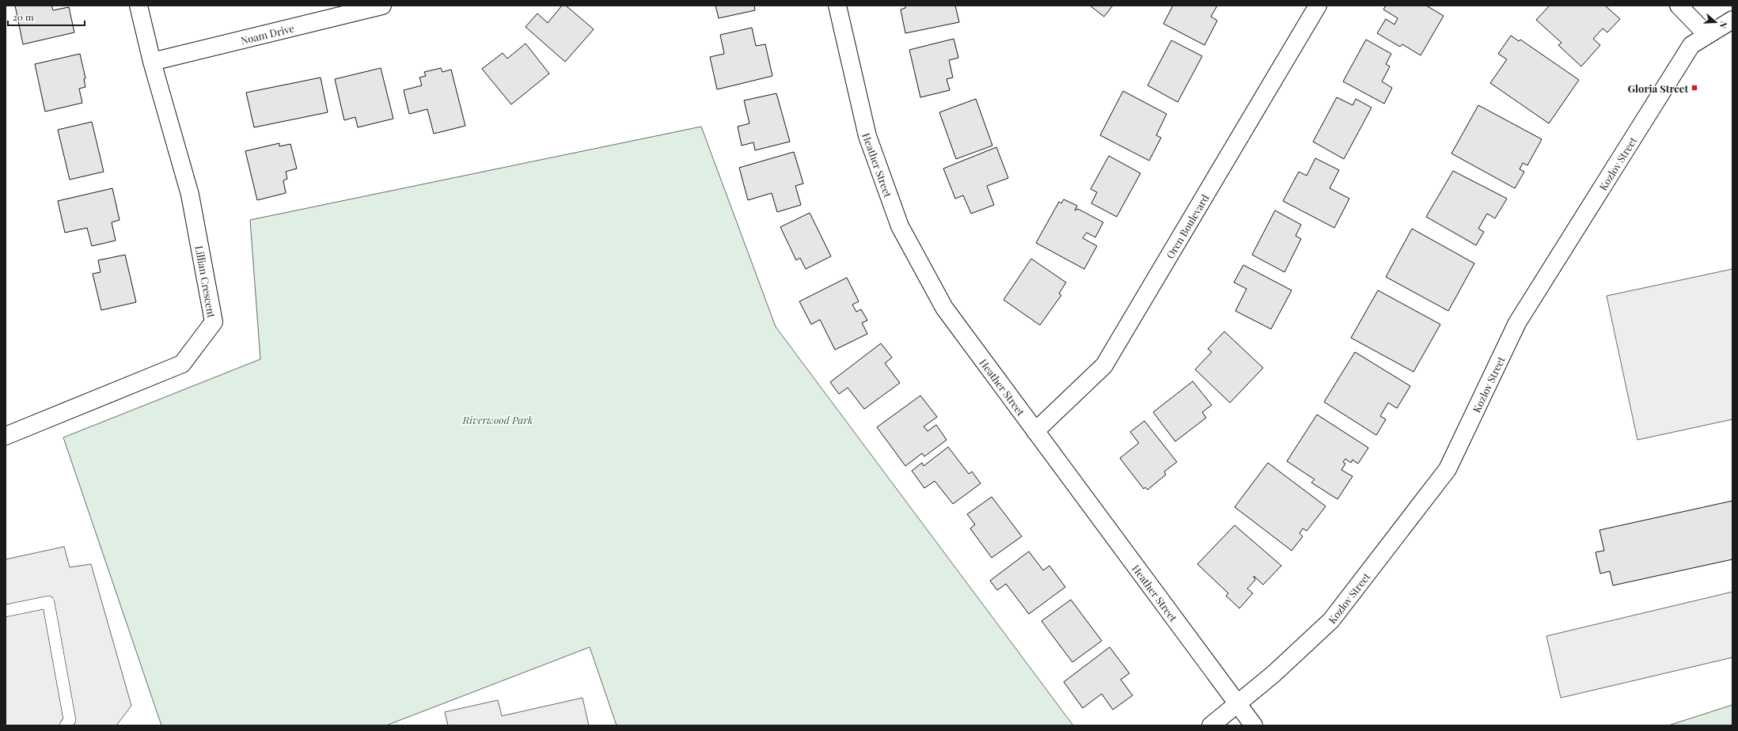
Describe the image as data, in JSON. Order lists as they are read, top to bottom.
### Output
{
  "streets": {
    "street": [
      "Noam Drive",
      "Kozlov Street",
      "Heather Street",
      "Oren Boulevard",
      "Lillian Crescent"
    ]
  },
  "crossings": [
    ["Noam Drive", "Lillian Crescent"],
    ["Kozlov Street", "Heather Street"],
    ["Heather Street", "Oren Boulevard"]
  ],
  "parks": ["Riverwood Park"],
  "places": {
    "transit": ["Gloria Street"]
  },
  "scale_bar": "20 m",
  "north": "right"
}
